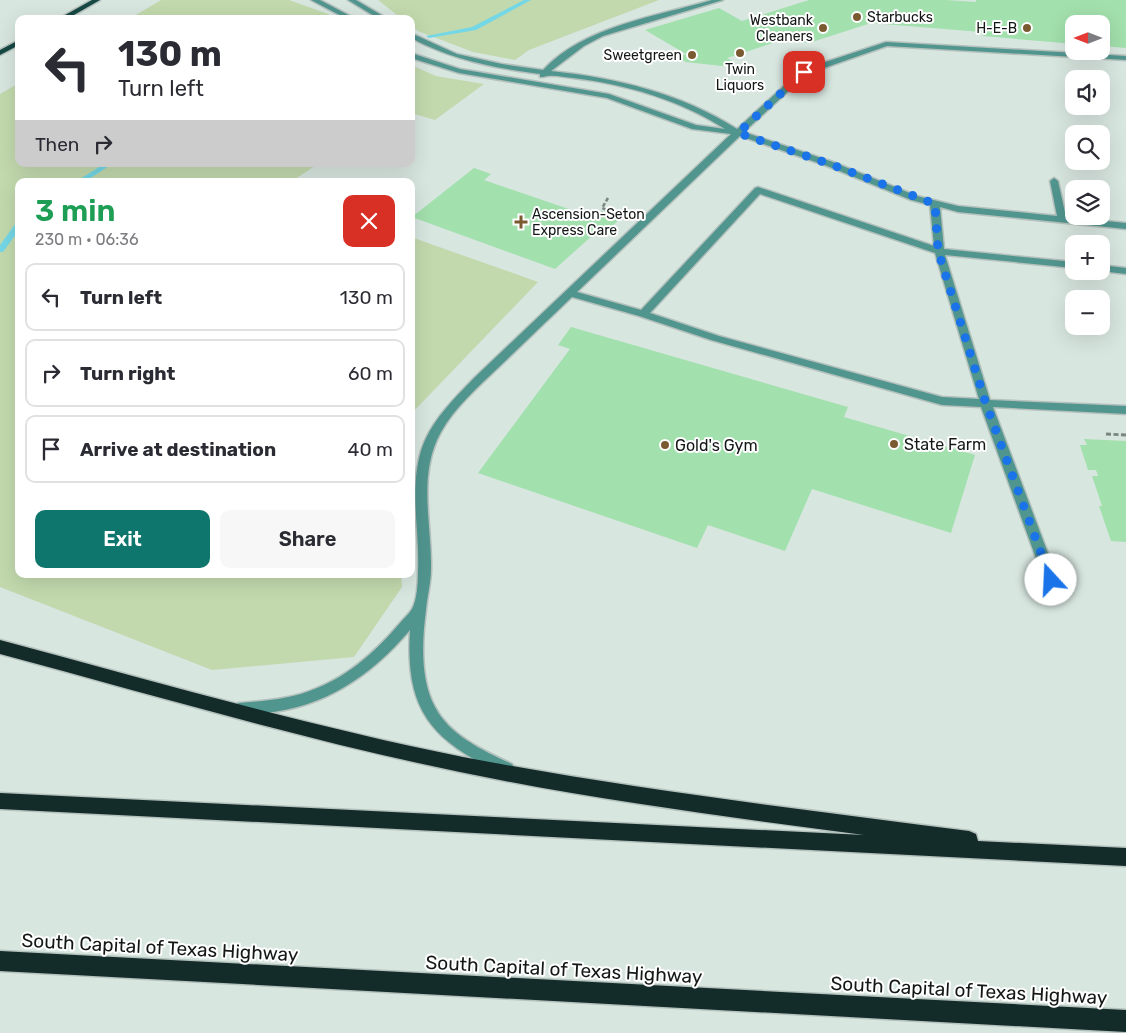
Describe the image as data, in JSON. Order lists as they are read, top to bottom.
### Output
{
  "streets": {
    "highway": ["South Capital of Texas Highway"]
  },
  "places": {
    "other": [
      "Starbucks",
      "Westbank Cleaners",
      "H-E-B",
      "Twin Liquors",
      "Sweetgreen",
      "State Farm",
      "Gold's Gym"
    ],
    "health": ["Ascension-Seton Express Care"]
  },
  "north": "left",
  "page": {
    "map_buttons": ["+", "−"],
    "turn": ["130 m", "Turn left"],
    "then": "Then",
    "heading": ["3 min", "230 m · 06:36"],
    "list": [
      {
        "name": "Turn left",
        "value": "130 m"
      },
      {
        "name": "Turn right",
        "value": "60 m"
      },
      {
        "name": "Arrive at destination",
        "value": "40 m"
      }
    ],
    "buttons": ["Exit", "Share"]
  }
}
